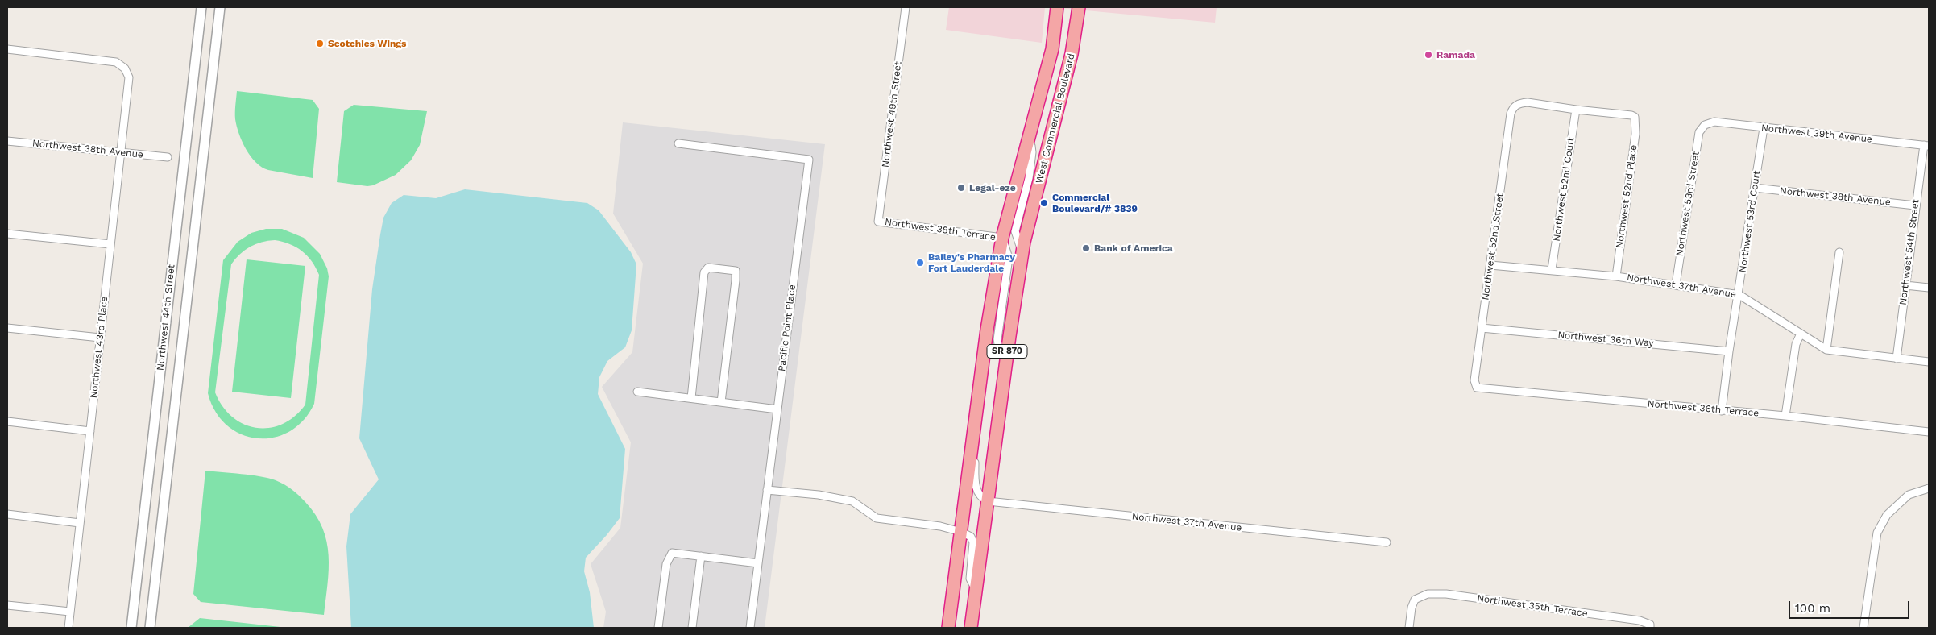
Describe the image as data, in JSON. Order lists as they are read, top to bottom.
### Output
{
  "streets": {
    "highway": ["West Commercial Boulevard", "SR 870"],
    "street": [
      "Northwest 49th Street",
      "Northwest 39th Avenue",
      "Northwest 38th Avenue",
      "Northwest 52nd Court",
      "Northwest 52nd Place",
      "Northwest 53rd Street",
      "Northwest 53rd Court",
      "Northwest 38th Terrace",
      "Northwest 52nd Street",
      "Northwest 54th Street",
      "Northwest 37th Avenue",
      "Northwest 44th Street",
      "Pacific Point Place",
      "Northwest 36th Way",
      "Northwest 43rd Place",
      "Northwest 36th Terrace",
      "Northwest 35th Terrace"
    ]
  },
  "crossings": [
    ["Northwest 49th Street", "Northwest 38th Terrace"],
    ["West Commercial Boulevard", "Northwest 38th Terrace"],
    ["West Commercial Boulevard", "Northwest 37th Avenue"],
    ["Northwest 39th Avenue", "Northwest 53rd Street"],
    ["Northwest 39th Avenue", "Northwest 53rd Court"],
    ["Northwest 39th Avenue", "Northwest 54th Street"],
    ["Northwest 38th Avenue", "Northwest 53rd Court"],
    ["Northwest 38th Avenue", "Northwest 54th Street"],
    ["Northwest 38th Avenue", "Northwest 43rd Place"],
    ["Northwest 52nd Court", "Northwest 52nd Place"],
    ["Northwest 52nd Court", "Northwest 52nd Street"],
    ["Northwest 52nd Court", "Northwest 37th Avenue"],
    ["Northwest 52nd Place", "Northwest 52nd Street"],
    ["Northwest 52nd Place", "Northwest 37th Avenue"],
    ["Northwest 53rd Street", "Northwest 37th Avenue"],
    ["Northwest 53rd Court", "Northwest 37th Avenue"],
    ["Northwest 53rd Court", "Northwest 36th Way"],
    ["Northwest 53rd Court", "Northwest 36th Terrace"],
    ["Northwest 52nd Street", "Northwest 37th Avenue"],
    ["Northwest 52nd Street", "Northwest 36th Way"],
    ["Northwest 52nd Street", "Northwest 36th Terrace"],
    ["Northwest 54th Street", "Northwest 37th Avenue"]
  ],
  "places": [
    "Scotchies Wings",
    "Ramada",
    "Legal-eze",
    "Commercial Boulevard/# 3839",
    "Bank of America",
    "Bailey's Pharmacy Fort Lauderdale"
  ],
  "scale_bar": "100 m"
}
